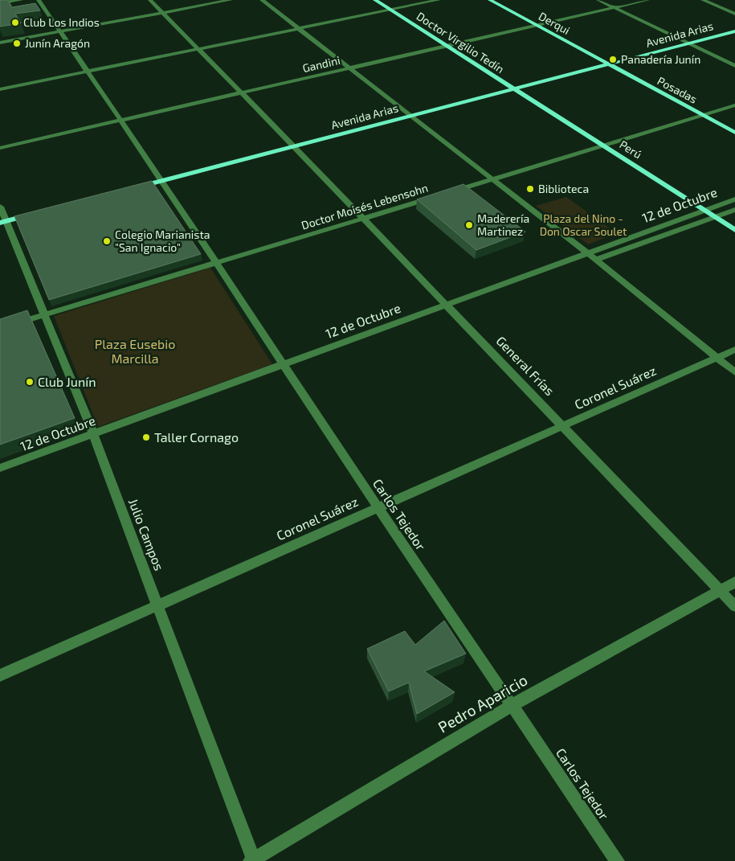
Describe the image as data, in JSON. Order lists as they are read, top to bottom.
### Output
{
  "streets": {
    "main road": [
      "Derqui",
      "Avenida Arias",
      "Doctor Virgilio Tedín",
      "Posadas",
      "Perú"
    ],
    "street": [
      "Gandini",
      "12 de Octubre",
      "Doctor Moisés Lebensohn",
      "General Frías",
      "Coronel Suárez",
      "Carlos Tejedor",
      "Julio Campos",
      "Pedro Aparicio"
    ]
  },
  "crossings": [
    ["Derqui", "Avenida Arias"],
    ["Derqui", "Gandini"],
    ["Derqui", "Posadas"],
    ["Avenida Arias", "Doctor Virgilio Tedín"],
    ["Avenida Arias", "Posadas"],
    ["Avenida Arias", "Perú"],
    ["Avenida Arias", "General Frías"],
    ["Avenida Arias", "Carlos Tejedor"],
    ["Doctor Virgilio Tedín", "Gandini"],
    ["Doctor Virgilio Tedín", "Perú"],
    ["Gandini", "General Frías"],
    ["Gandini", "Carlos Tejedor"],
    ["Posadas", "Doctor Moisés Lebensohn"],
    ["Perú", "12 de Octubre"],
    ["Perú", "Doctor Moisés Lebensohn"],
    ["12 de Octubre", "General Frías"],
    ["12 de Octubre", "Carlos Tejedor"],
    ["12 de Octubre", "Julio Campos"],
    ["Doctor Moisés Lebensohn", "General Frías"],
    ["Doctor Moisés Lebensohn", "Carlos Tejedor"],
    ["Doctor Moisés Lebensohn", "Julio Campos"],
    ["General Frías", "Coronel Suárez"],
    ["General Frías", "Pedro Aparicio"],
    ["Coronel Suárez", "Carlos Tejedor"],
    ["Coronel Suárez", "Julio Campos"],
    ["Carlos Tejedor", "Pedro Aparicio"],
    ["Julio Campos", "Pedro Aparicio"]
  ],
  "parks": ["Plaza del Nino - Don Oscar Soulet", "Plaza Eusebio Marcilla"],
  "places": [
    "Club Los Indios",
    "Junín Aragón",
    "Panadería Junín",
    "Biblioteca",
    "Maderería Martinez",
    "Colegio Marianista \"San Ignacio\"",
    "Club Junín",
    "Taller Cornago"
  ]
}
